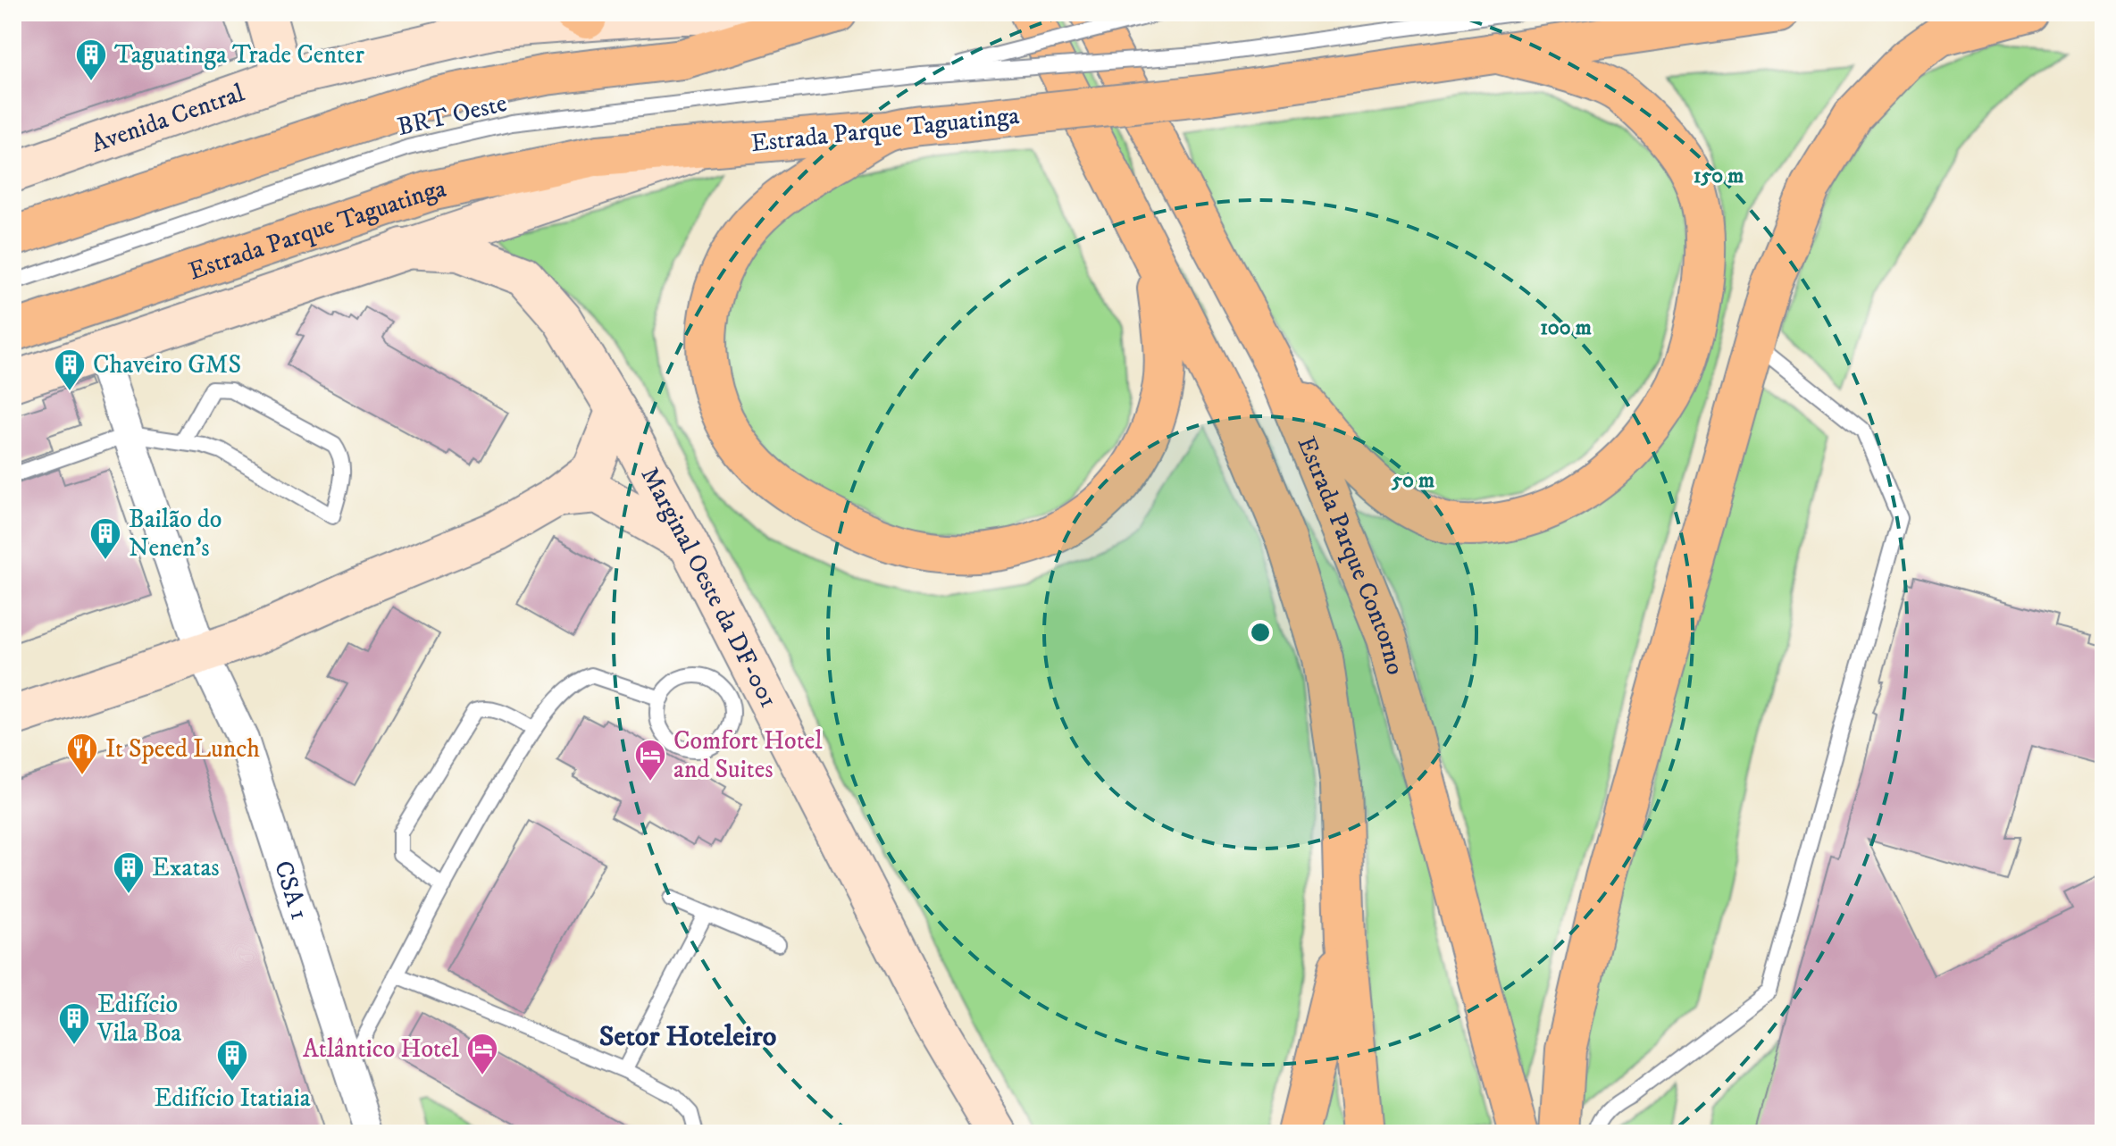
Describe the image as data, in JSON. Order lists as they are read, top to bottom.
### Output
{
  "streets": {
    "main road": [
      "Avenida Central",
      "Estrada Parque Taguatinga",
      "Estrada Parque Contorno",
      "Marginal Oeste da DF-001"
    ],
    "street": ["CSA 1"],
    "lane": ["BRT Oeste"]
  },
  "districts": ["Setor Hoteleiro"],
  "places": {
    "building": [
      "Taguatinga Trade Center",
      "Chaveiro GMS",
      "Bailão do Nenen's",
      "Exatas",
      "Edifício Vila Boa",
      "Edifício Itatiaia"
    ],
    "restaurant": ["It Speed Lunch"],
    "hotel": ["Comfort Hotel and Suites", "Atlântico Hotel"]
  },
  "rings": ["150 m", "100 m", "50 m"]
}
